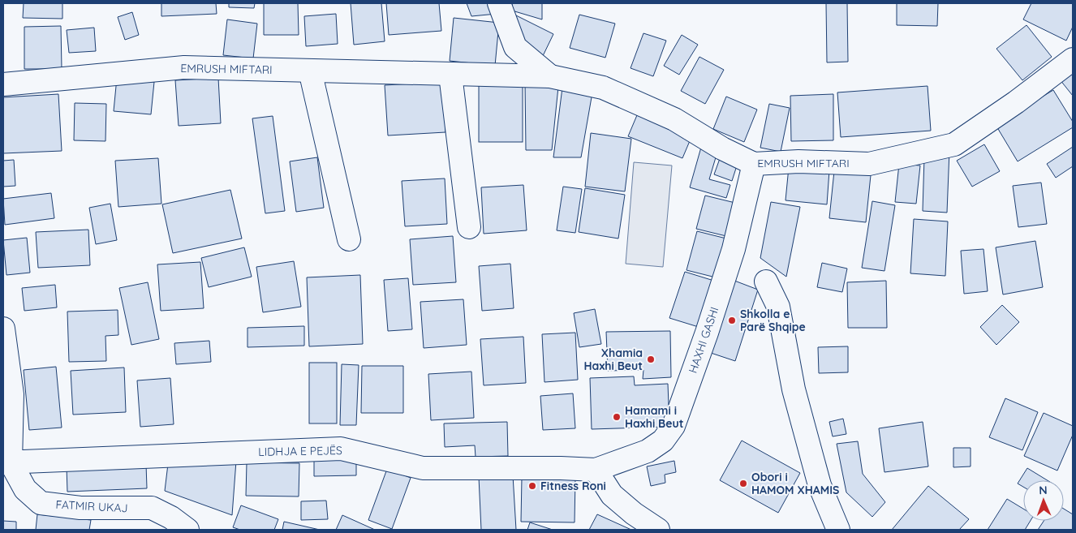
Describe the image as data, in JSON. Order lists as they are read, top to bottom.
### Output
{
  "streets": {
    "street": [
      "EMRUSH MIFTARI",
      "HAXHI GASHI",
      "LIDHJA E PEJËS",
      "FATMIR UKAJ"
    ]
  },
  "crossings": [
    ["EMRUSH MIFTARI", "HAXHI GASHI"],
    ["HAXHI GASHI", "LIDHJA E PEJËS"],
    ["LIDHJA E PEJËS", "FATMIR UKAJ"]
  ],
  "places": [
    "Shkolla e Parë Shqipe",
    "Xhamia Haxhi Beut",
    "Hamami i Haxhi Beut",
    "Obori i HAMOM XHAMIS",
    "Fitness Roni"
  ],
  "north": "top"
}
